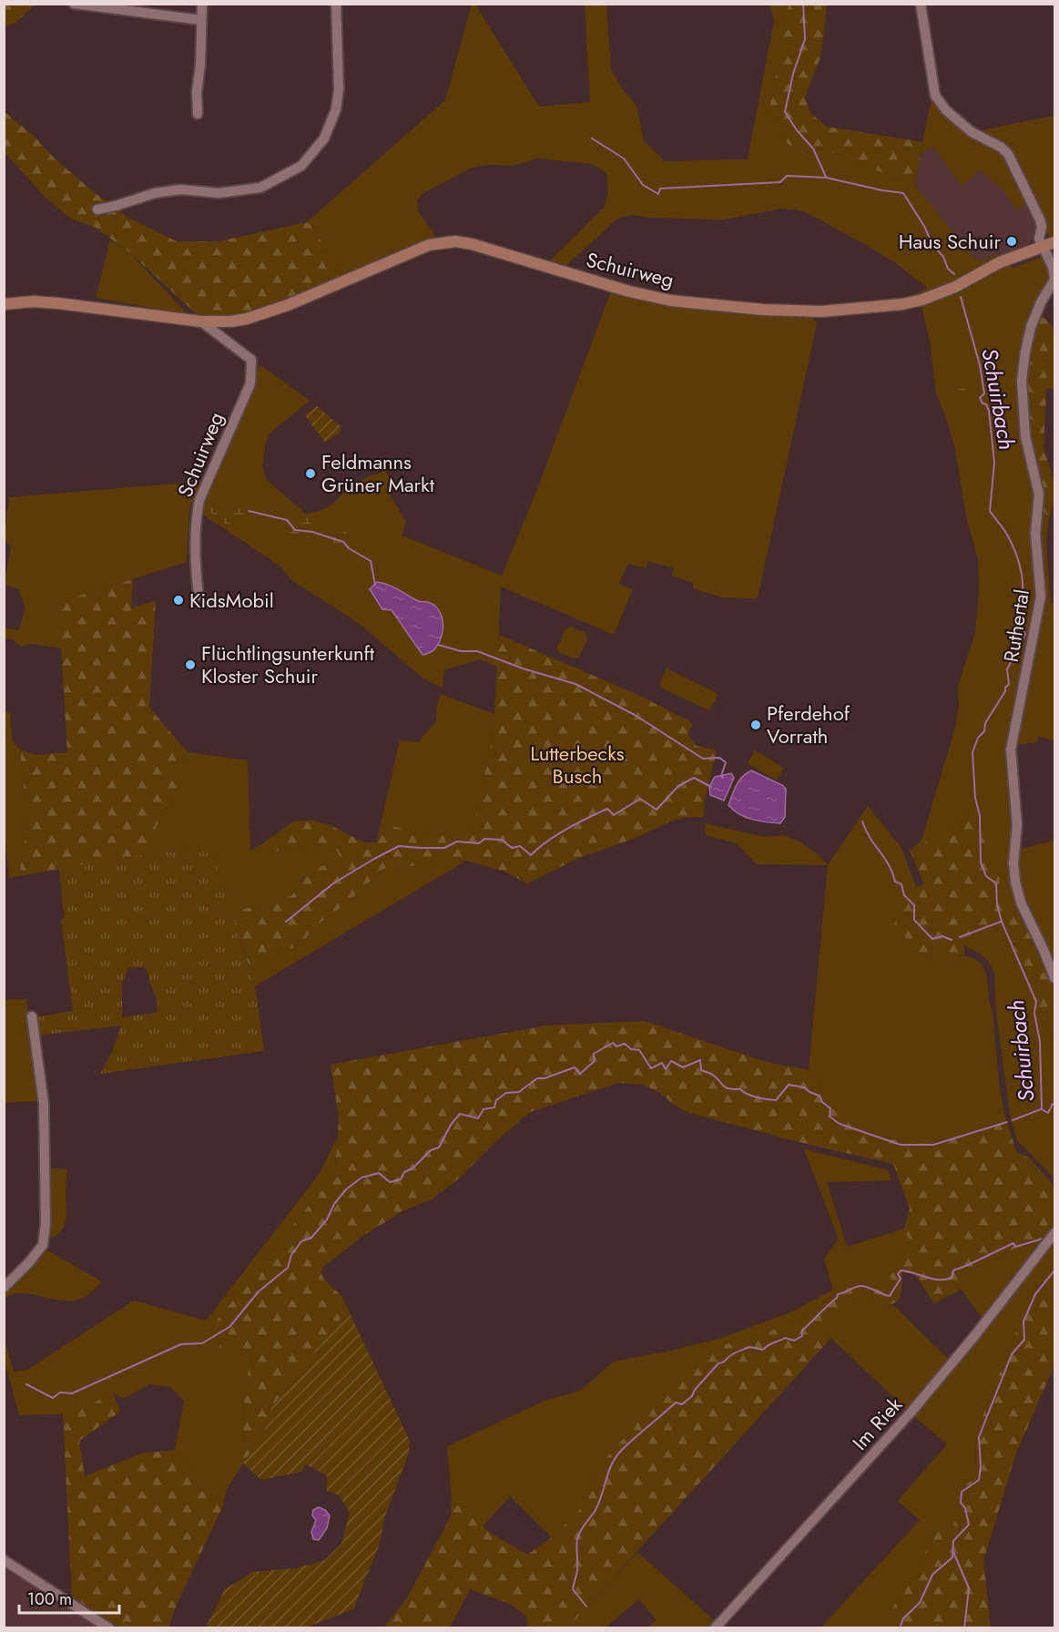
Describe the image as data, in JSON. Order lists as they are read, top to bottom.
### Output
{
  "streets": {
    "main road": ["Schuirweg"],
    "street": ["Ruthertal", "Im Riek"]
  },
  "crossings": [
    ["Schuirweg", "Ruthertal"]
  ],
  "water": ["Schuirbach"],
  "parks": ["Lutterbecks Busch"],
  "places": [
    "Haus Schuir",
    "Feldmanns Grüner Markt",
    "KidsMobil",
    "Flüchtlingsunterkunft Kloster Schuir",
    "Pferdehof Vorrath"
  ],
  "scale_bar": "100 m"
}
